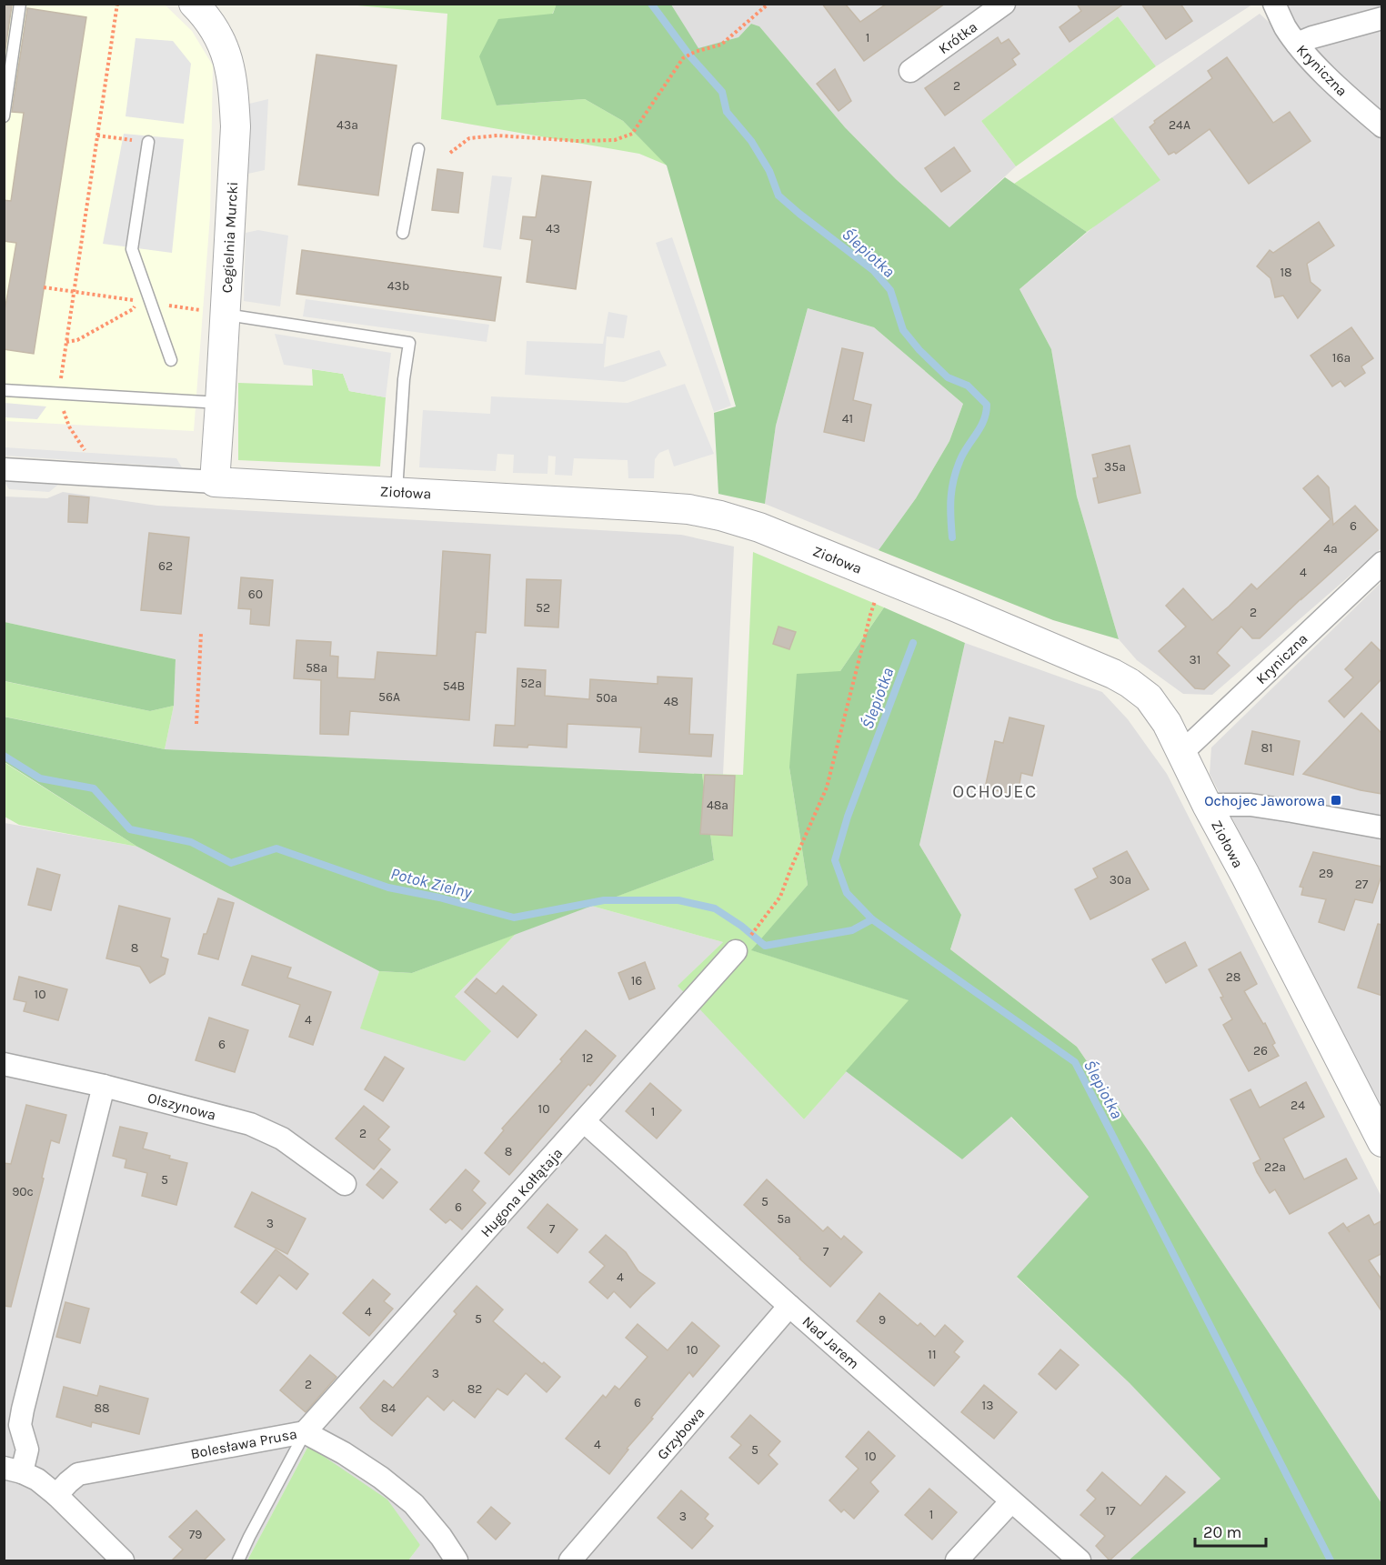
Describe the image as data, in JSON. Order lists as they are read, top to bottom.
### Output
{
  "streets": {
    "street": [
      "Krótka",
      "Kryniczna",
      "Cegielnia Murcki",
      "Ziołowa",
      "Olszynowa",
      "Hugona Kołłątaja",
      "Nad Jarem",
      "Grzybowa",
      "Bolesława Prusa"
    ]
  },
  "crossings": [
    ["Kryniczna", "Ziołowa"],
    ["Cegielnia Murcki", "Ziołowa"],
    ["Hugona Kołłątaja", "Nad Jarem"],
    ["Hugona Kołłątaja", "Bolesława Prusa"],
    ["Nad Jarem", "Grzybowa"]
  ],
  "districts": ["OCHOJEC"],
  "water": ["Ślepiotka", "Potok Zielny"],
  "places": {
    "transit": ["Ochojec Jaworowa"]
  },
  "house_numbers": [
    "1",
    "2",
    "43a",
    "24A",
    "43",
    "18",
    "43b",
    "16a",
    "41",
    "35a",
    "6",
    "4a",
    "62",
    "4",
    "60",
    "52",
    "2",
    "31",
    "58a",
    "52a",
    "54B",
    "56A",
    "50a",
    "48",
    "81",
    "48a",
    "29",
    "30a",
    "27",
    "8",
    "28",
    "16",
    "10",
    "4",
    "6",
    "26",
    "12",
    "24",
    "10",
    "1",
    "2",
    "8",
    "22a",
    "5",
    "90c",
    "5",
    "6",
    "5a",
    "3",
    "7",
    "7",
    "4",
    "4",
    "5",
    "9",
    "10",
    "11",
    "3",
    "2",
    "82",
    "6",
    "13",
    "88",
    "84",
    "4",
    "5",
    "10",
    "17",
    "1",
    "3",
    "79"
  ],
  "scale_bar": "20 m"
}
